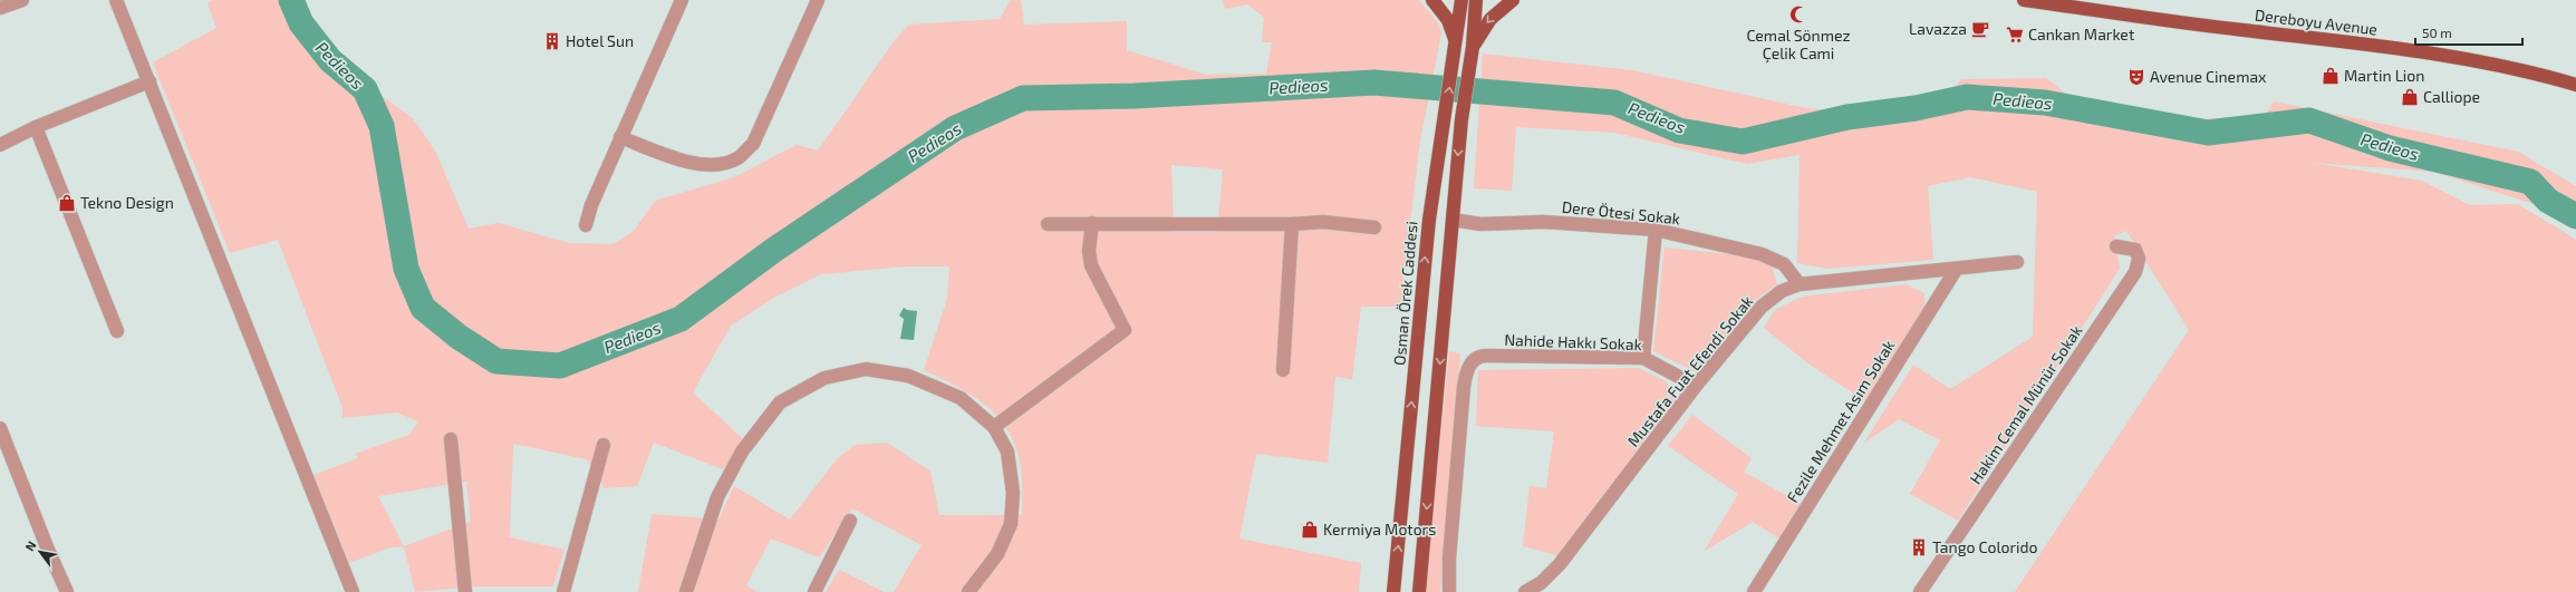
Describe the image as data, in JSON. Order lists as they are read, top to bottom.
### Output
{
  "streets": {
    "main road": ["Dereboyu Avenue", "Osman Örek Caddesi"],
    "street": [
      "Dere Ötesi Sokak",
      "Nahide Hakkı Sokak",
      "Mustafa Fuat Efendi Sokak",
      "Hakim Cemal Münür Sokak",
      "Fezile Mehmet Asım Sokak"
    ]
  },
  "crossings": [
    ["Dere Ötesi Sokak", "Mustafa Fuat Efendi Sokak"],
    ["Nahide Hakkı Sokak", "Mustafa Fuat Efendi Sokak"],
    ["Mustafa Fuat Efendi Sokak", "Fezile Mehmet Asım Sokak"]
  ],
  "water": ["Pedieos"],
  "places": {
    "mosque": ["Cemal Sönmez Çelik Cami"],
    "cafe": ["Lavazza"],
    "supermarket": ["Cankan Market"],
    "building": ["Hotel Sun", "Tango Colorido"],
    "shop": [
      "Martin Lion",
      "Calliope",
      "Tekno Design",
      "Kermiya Motors"
    ],
    "theatre": ["Avenue Cinemax"]
  },
  "scale_bar": "50 m",
  "north": "top left"
}
